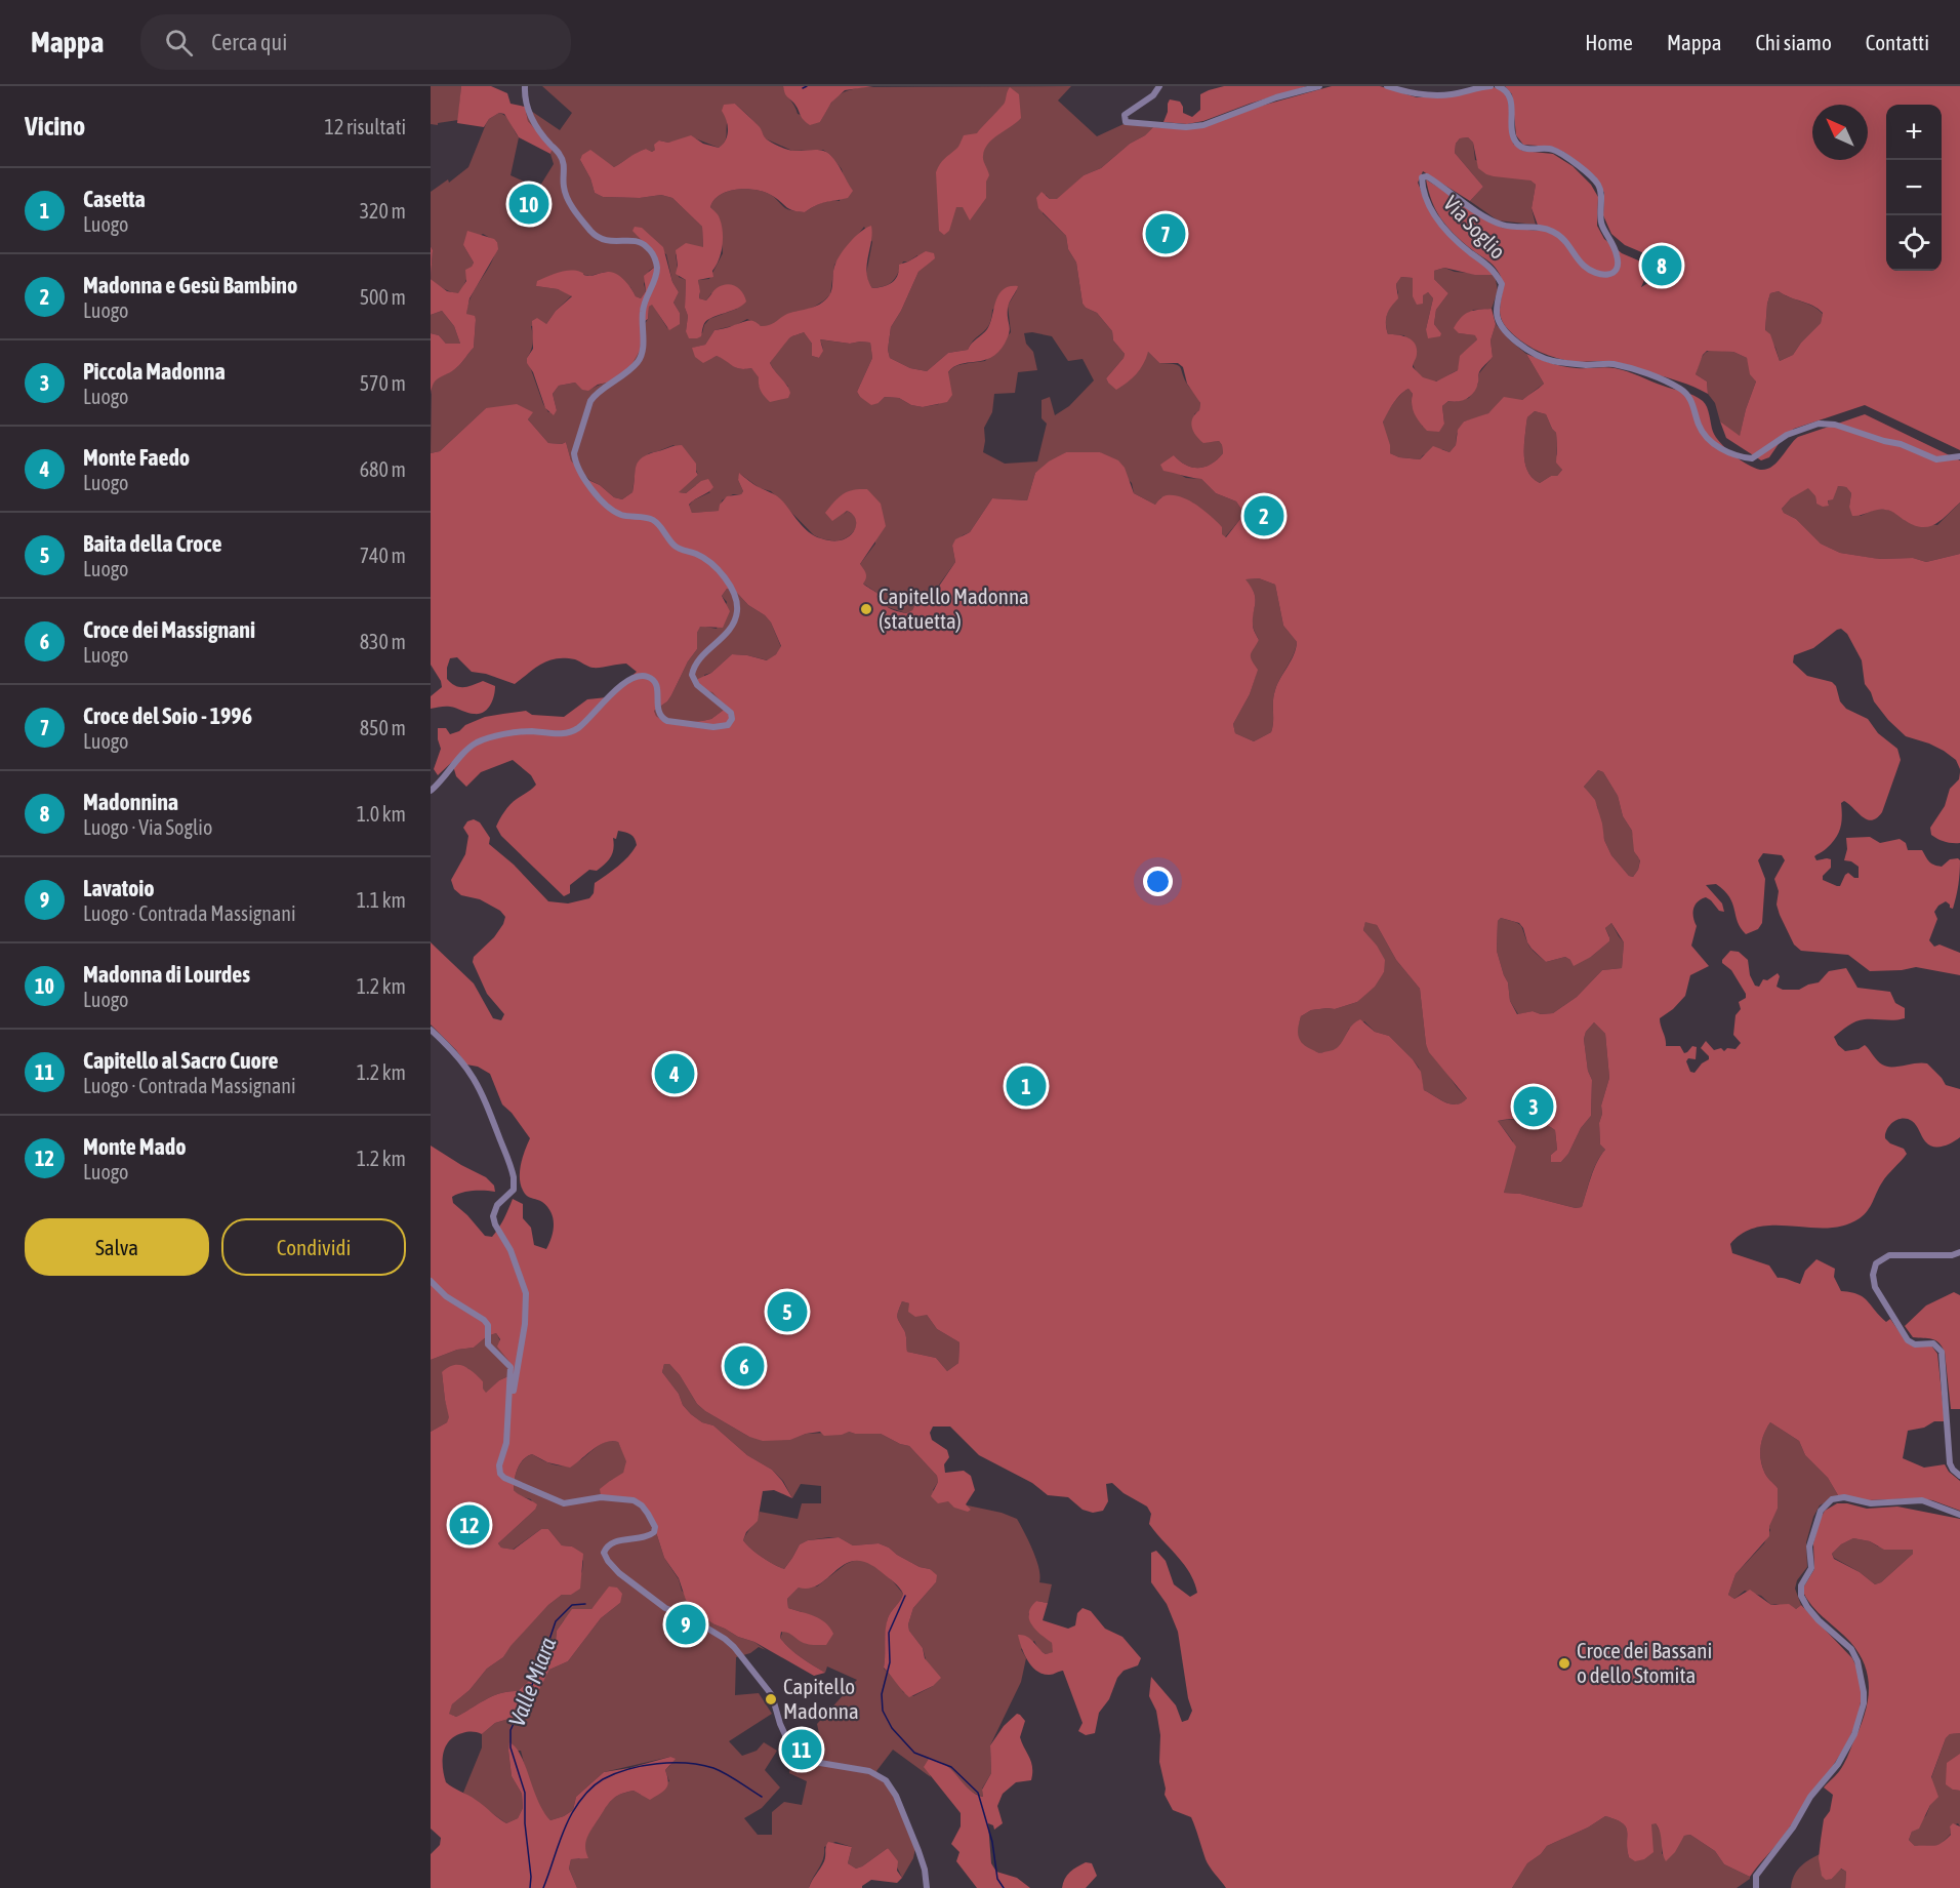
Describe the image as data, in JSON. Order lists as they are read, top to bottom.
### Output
{
  "streets": {
    "street": ["Via Soglio"]
  },
  "water": ["Valle Miara"],
  "places": ["Capitello Madonna (statuetta)", "Croce dei Bassani o dello Stomita", "Capitello Madonna"],
  "north": "top left",
  "page": {
    "header": "Mappa",
    "search": "Cerca qui",
    "nav": [
      "Home",
      "Mappa",
      "Chi siamo",
      "Contatti"
    ],
    "heading": ["Vicino", "12 risultati"],
    "map_buttons": ["+", "−"],
    "list": [
      {
        "mark": "1",
        "name": "Casetta",
        "note": "Luogo",
        "value": "320 m"
      },
      {
        "mark": "2",
        "name": "Madonna e Gesù Bambino",
        "note": "Luogo",
        "value": "500 m"
      },
      {
        "mark": "3",
        "name": "Piccola Madonna",
        "note": "Luogo",
        "value": "570 m"
      },
      {
        "mark": "4",
        "name": "Monte Faedo",
        "note": "Luogo",
        "value": "680 m"
      },
      {
        "mark": "5",
        "name": "Baita della Croce",
        "note": "Luogo",
        "value": "740 m"
      },
      {
        "mark": "6",
        "name": "Croce dei Massignani",
        "note": "Luogo",
        "value": "830 m"
      },
      {
        "mark": "7",
        "name": "Croce del Soio - 1996",
        "note": "Luogo",
        "value": "850 m"
      },
      {
        "mark": "8",
        "name": "Madonnina",
        "note": "Luogo · Via Soglio",
        "value": "1.0 km"
      },
      {
        "mark": "9",
        "name": "Lavatoio",
        "note": "Luogo · Contrada Massignani",
        "value": "1.1 km"
      },
      {
        "mark": "10",
        "name": "Madonna di Lourdes",
        "note": "Luogo",
        "value": "1.2 km"
      },
      {
        "mark": "11",
        "name": "Capitello al Sacro Cuore",
        "note": "Luogo · Contrada Massignani",
        "value": "1.2 km"
      },
      {
        "mark": "12",
        "name": "Monte Mado",
        "note": "Luogo",
        "value": "1.2 km"
      }
    ],
    "pins": [
      "10",
      "7",
      "8",
      "2",
      "4",
      "1",
      "3",
      "5",
      "6",
      "12",
      "9",
      "11"
    ],
    "buttons": ["Salva", "Condividi"]
  }
}
